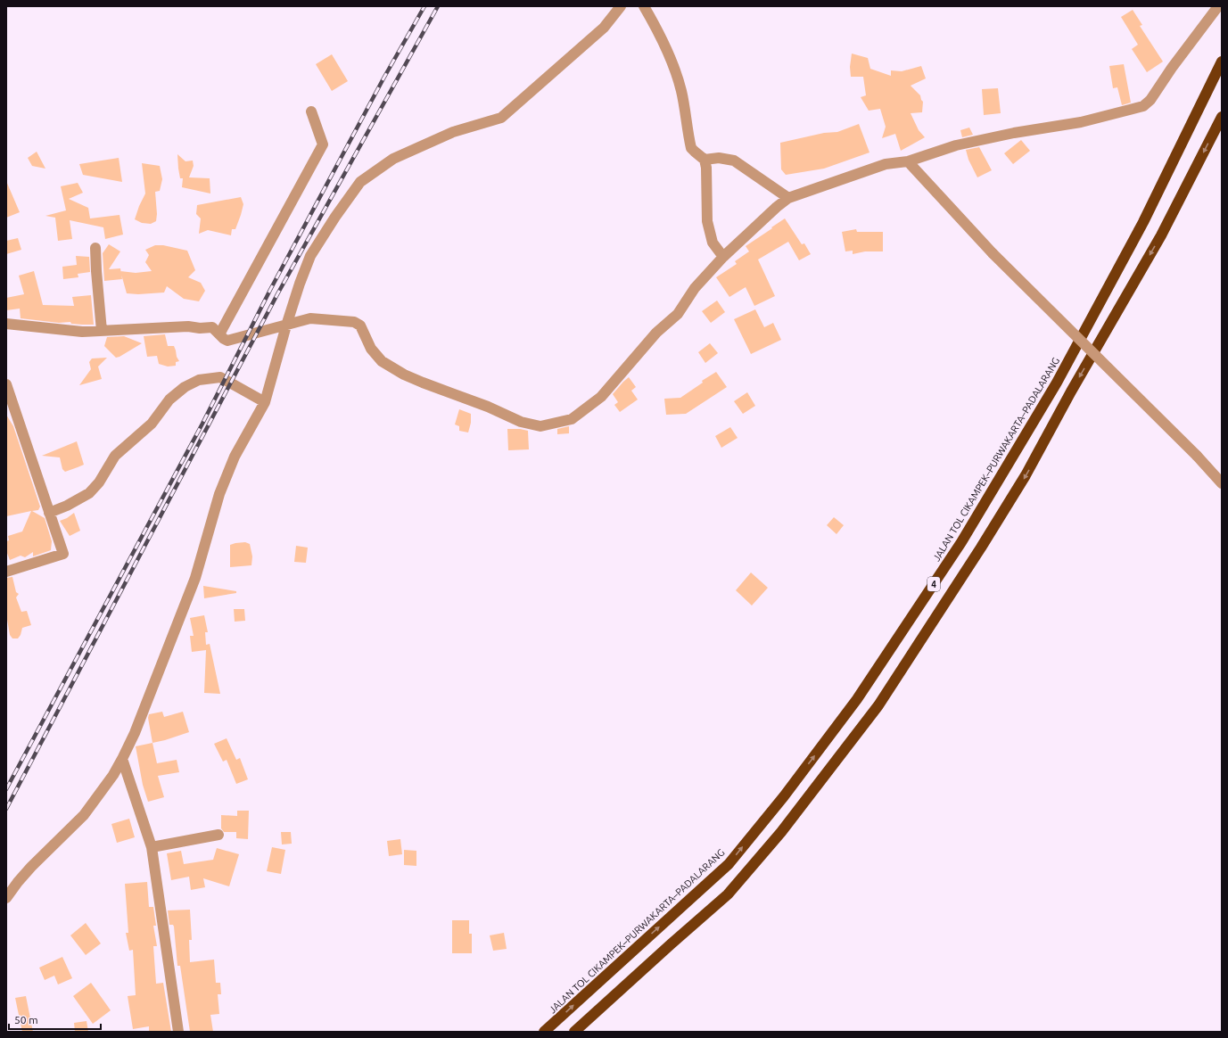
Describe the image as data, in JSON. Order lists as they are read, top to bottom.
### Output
{
  "streets": {
    "highway": ["JALAN TOL CIKAMPEK–PURWAKARTA–PADALARANG", "4"]
  },
  "scale_bar": "50 m"
}
